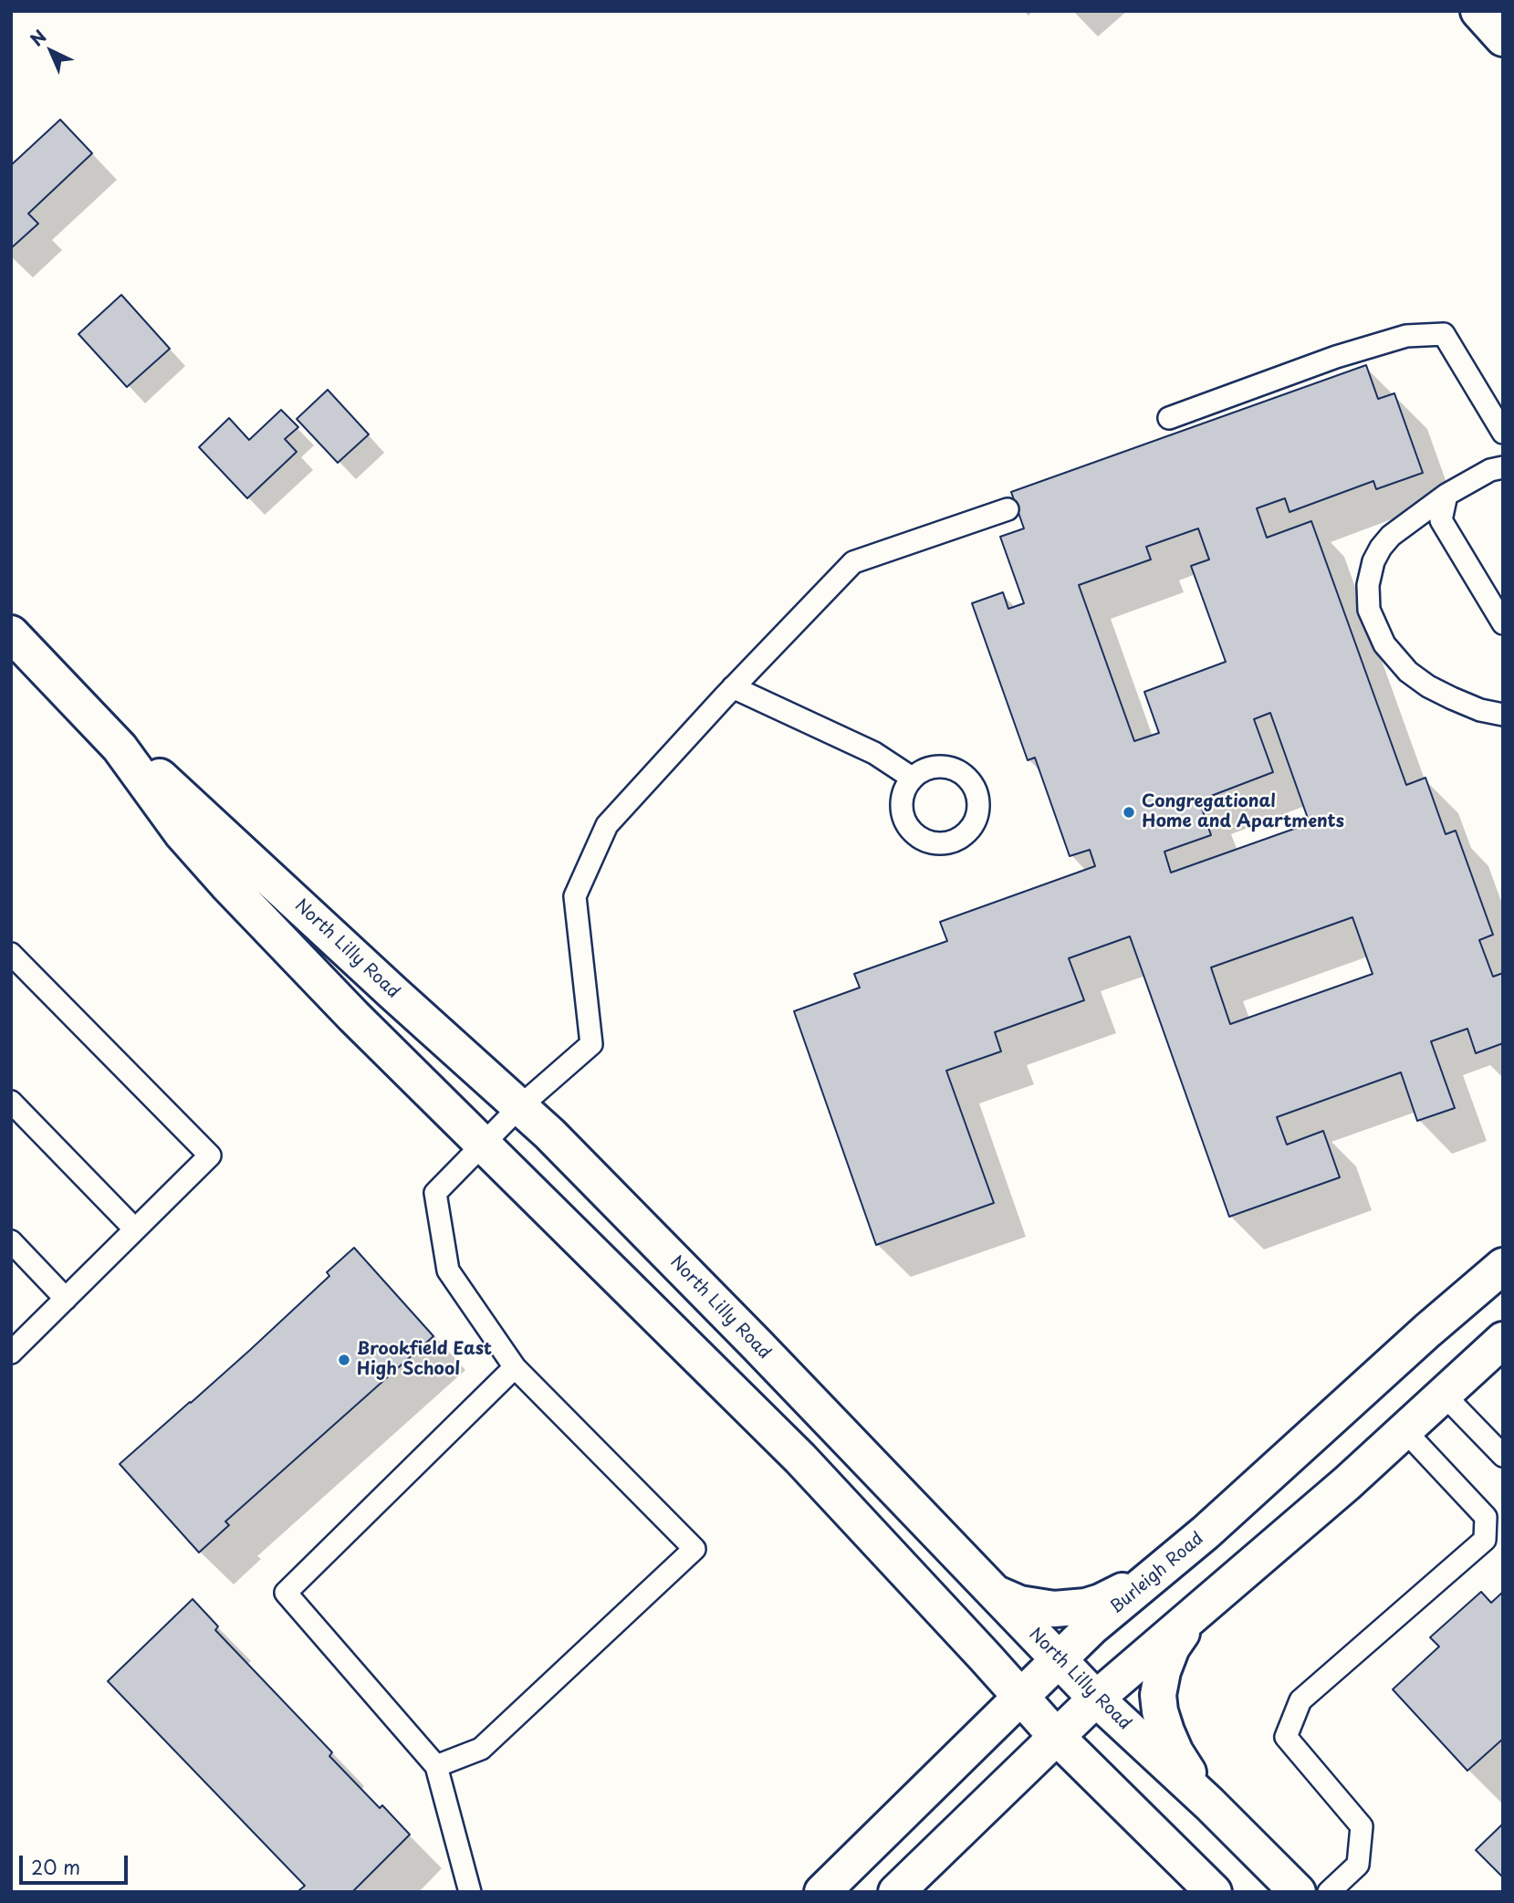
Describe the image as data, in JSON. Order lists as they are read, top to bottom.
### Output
{
  "streets": {
    "street": ["North Lilly Road", "Burleigh Road"]
  },
  "crossings": [
    ["North Lilly Road", "Burleigh Road"]
  ],
  "places": ["Congregational Home and Apartments", "Brookfield East High School"],
  "scale_bar": "20 m",
  "north": "top left"
}
